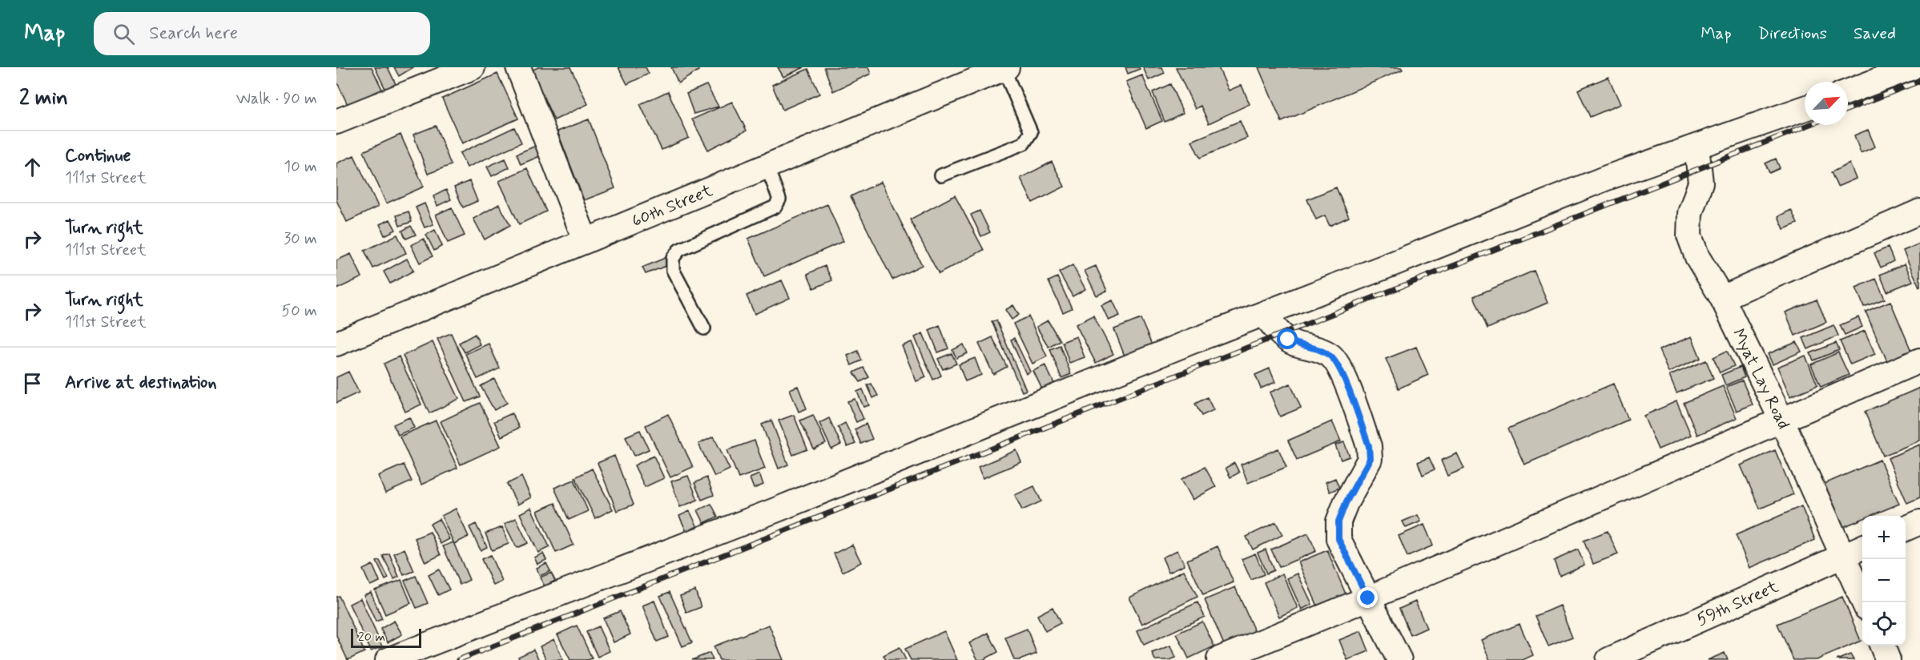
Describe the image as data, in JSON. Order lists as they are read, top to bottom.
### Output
{
  "streets": {
    "street": ["60th Street", "Myat Lay Road", "59th Street"]
  },
  "crossings": [
    ["Myat Lay Road", "59th Street"]
  ],
  "scale_bar": "20 m",
  "north": "top right",
  "page": {
    "header": "Map",
    "search": "Search here",
    "nav": ["Map", "Directions", "Saved"],
    "heading": ["2 min", "Walk · 90 m"],
    "list": [
      ["Continue", "111st Street", "10 m"],
      ["Turn right", "111st Street", "30 m"],
      ["Turn right", "111st Street", "50 m"],
      "Arrive at destination"
    ],
    "map_buttons": ["+", "−"],
    "scale": "20 m"
  }
}
